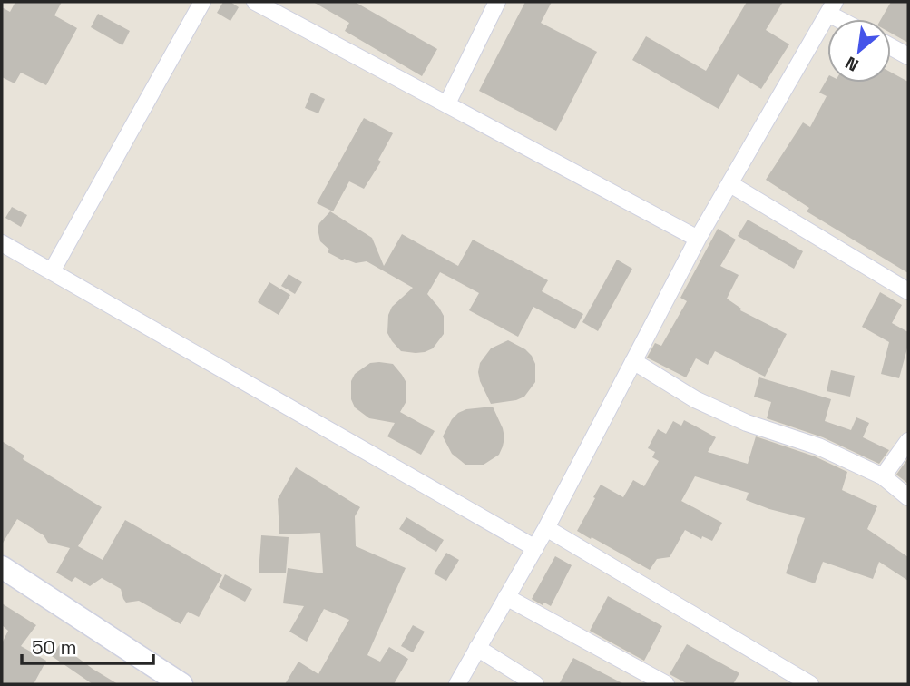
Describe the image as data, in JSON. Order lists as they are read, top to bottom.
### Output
{
  "scale_bar": "50 m",
  "north": "bottom left"
}
